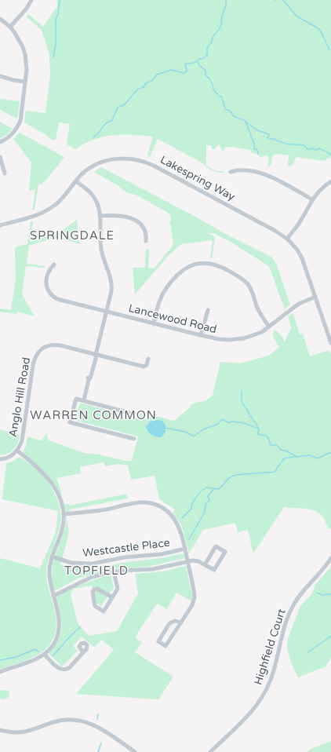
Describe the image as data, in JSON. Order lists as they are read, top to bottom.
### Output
{
  "streets": {
    "street": [
      "Lakespring Way",
      "Lancewood Road",
      "Anglo Hill Road",
      "Westcastle Place",
      "Highfield Court"
    ]
  },
  "crossings": [
    ["Lakespring Way", "Lancewood Road"]
  ],
  "districts": ["SPRINGDALE", "WARREN COMMON", "TOPFIELD"]
}
